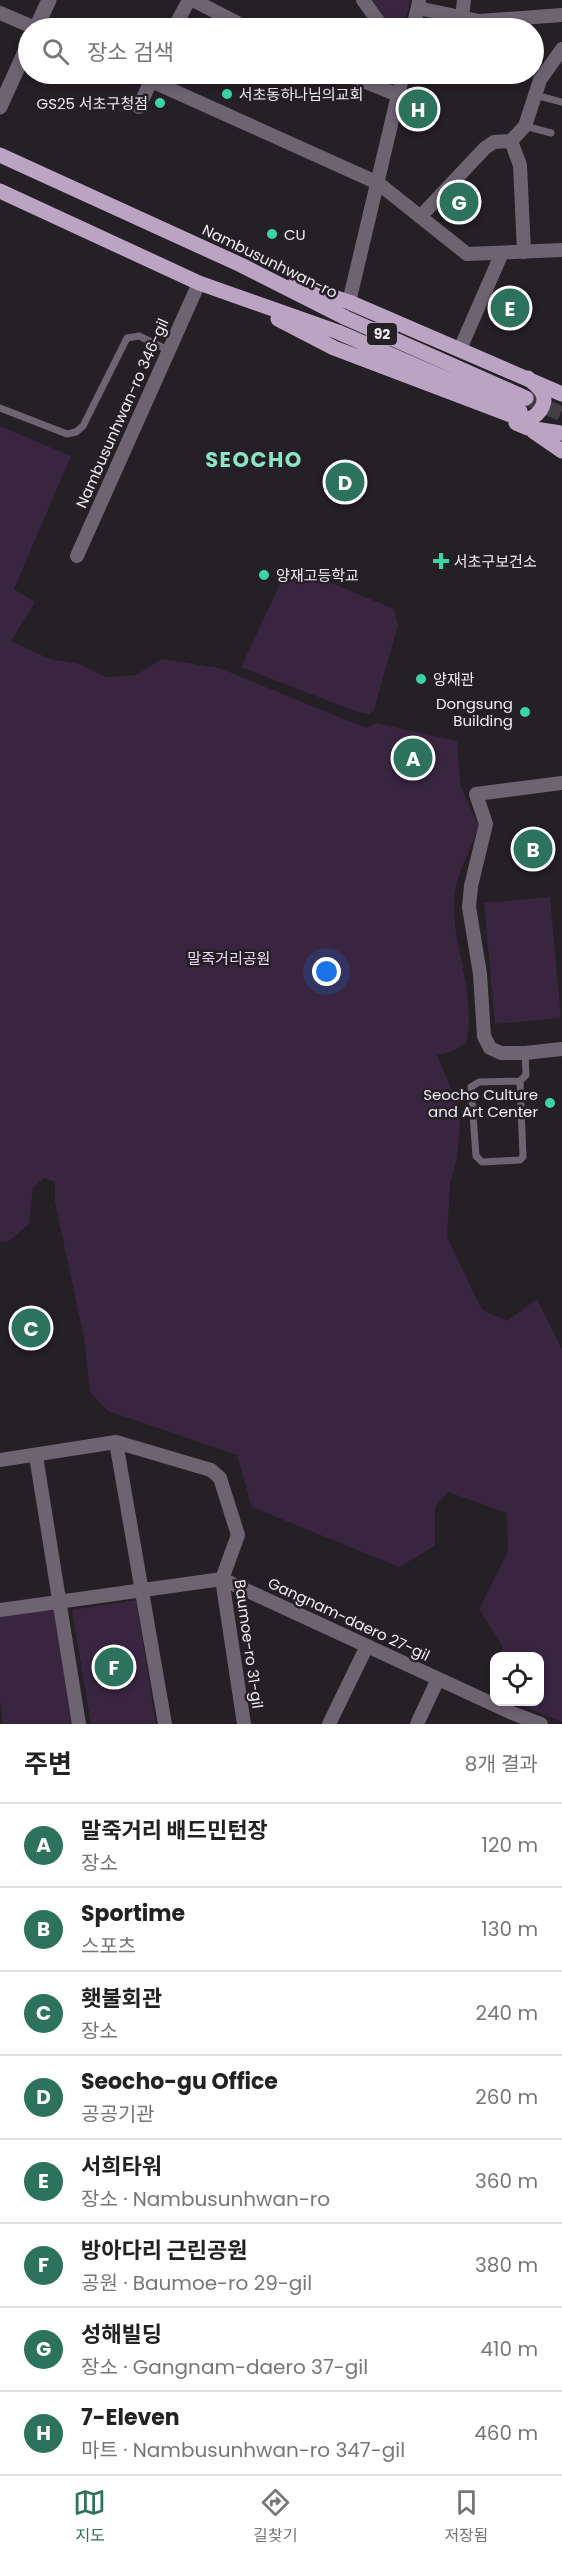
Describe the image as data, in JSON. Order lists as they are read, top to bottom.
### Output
{
  "streets": {
    "main road": ["Nambusunhwan-ro", "92"],
    "street": ["Nambusunhwan-ro 346-gil", "Gangnam-daero 27-gil", "Baumoe-ro 31-gil"]
  },
  "crossings": [
    ["Nambusunhwan-ro", "Nambusunhwan-ro 346-gil"],
    ["Gangnam-daero 27-gil", "Baumoe-ro 31-gil"]
  ],
  "districts": ["SEOCHO"],
  "parks": ["말죽거리공원"],
  "places": {
    "other": [
      "서초동하나님의교회",
      "GS25 서초구청점",
      "CU",
      "양재고등학교",
      "양재관",
      "Dongsung Building",
      "Seocho Culture and Art Center"
    ],
    "health": ["서초구보건소"]
  },
  "page": {
    "search": "장소 검색",
    "pins": [
      "H",
      "G",
      "E",
      "D",
      "A",
      "B",
      "C",
      "F"
    ],
    "heading": ["주변", "8개 결과"],
    "list": [
      {
        "mark": "A",
        "name": "말죽거리 배드민턴장",
        "note": "장소",
        "value": "120 m"
      },
      {
        "mark": "B",
        "name": "Sportime",
        "note": "스포츠",
        "value": "130 m"
      },
      {
        "mark": "C",
        "name": "횃불회관",
        "note": "장소",
        "value": "240 m"
      },
      {
        "mark": "D",
        "name": "Seocho-gu Office",
        "note": "공공기관",
        "value": "260 m"
      },
      {
        "mark": "E",
        "name": "서희타워",
        "note": "장소 · Nambusunhwan-ro",
        "value": "360 m"
      },
      {
        "mark": "F",
        "name": "방아다리 근린공원",
        "note": "공원 · Baumoe-ro 29-gil",
        "value": "380 m"
      },
      {
        "mark": "G",
        "name": "성해빌딩",
        "note": "장소 · Gangnam-daero 37-gil",
        "value": "410 m"
      },
      {
        "mark": "H",
        "name": "7-Eleven",
        "note": "마트 · Nambusunhwan-ro 347-gil",
        "value": "460 m"
      }
    ],
    "nav": ["지도", "길찾기", "저장됨"]
  }
}
